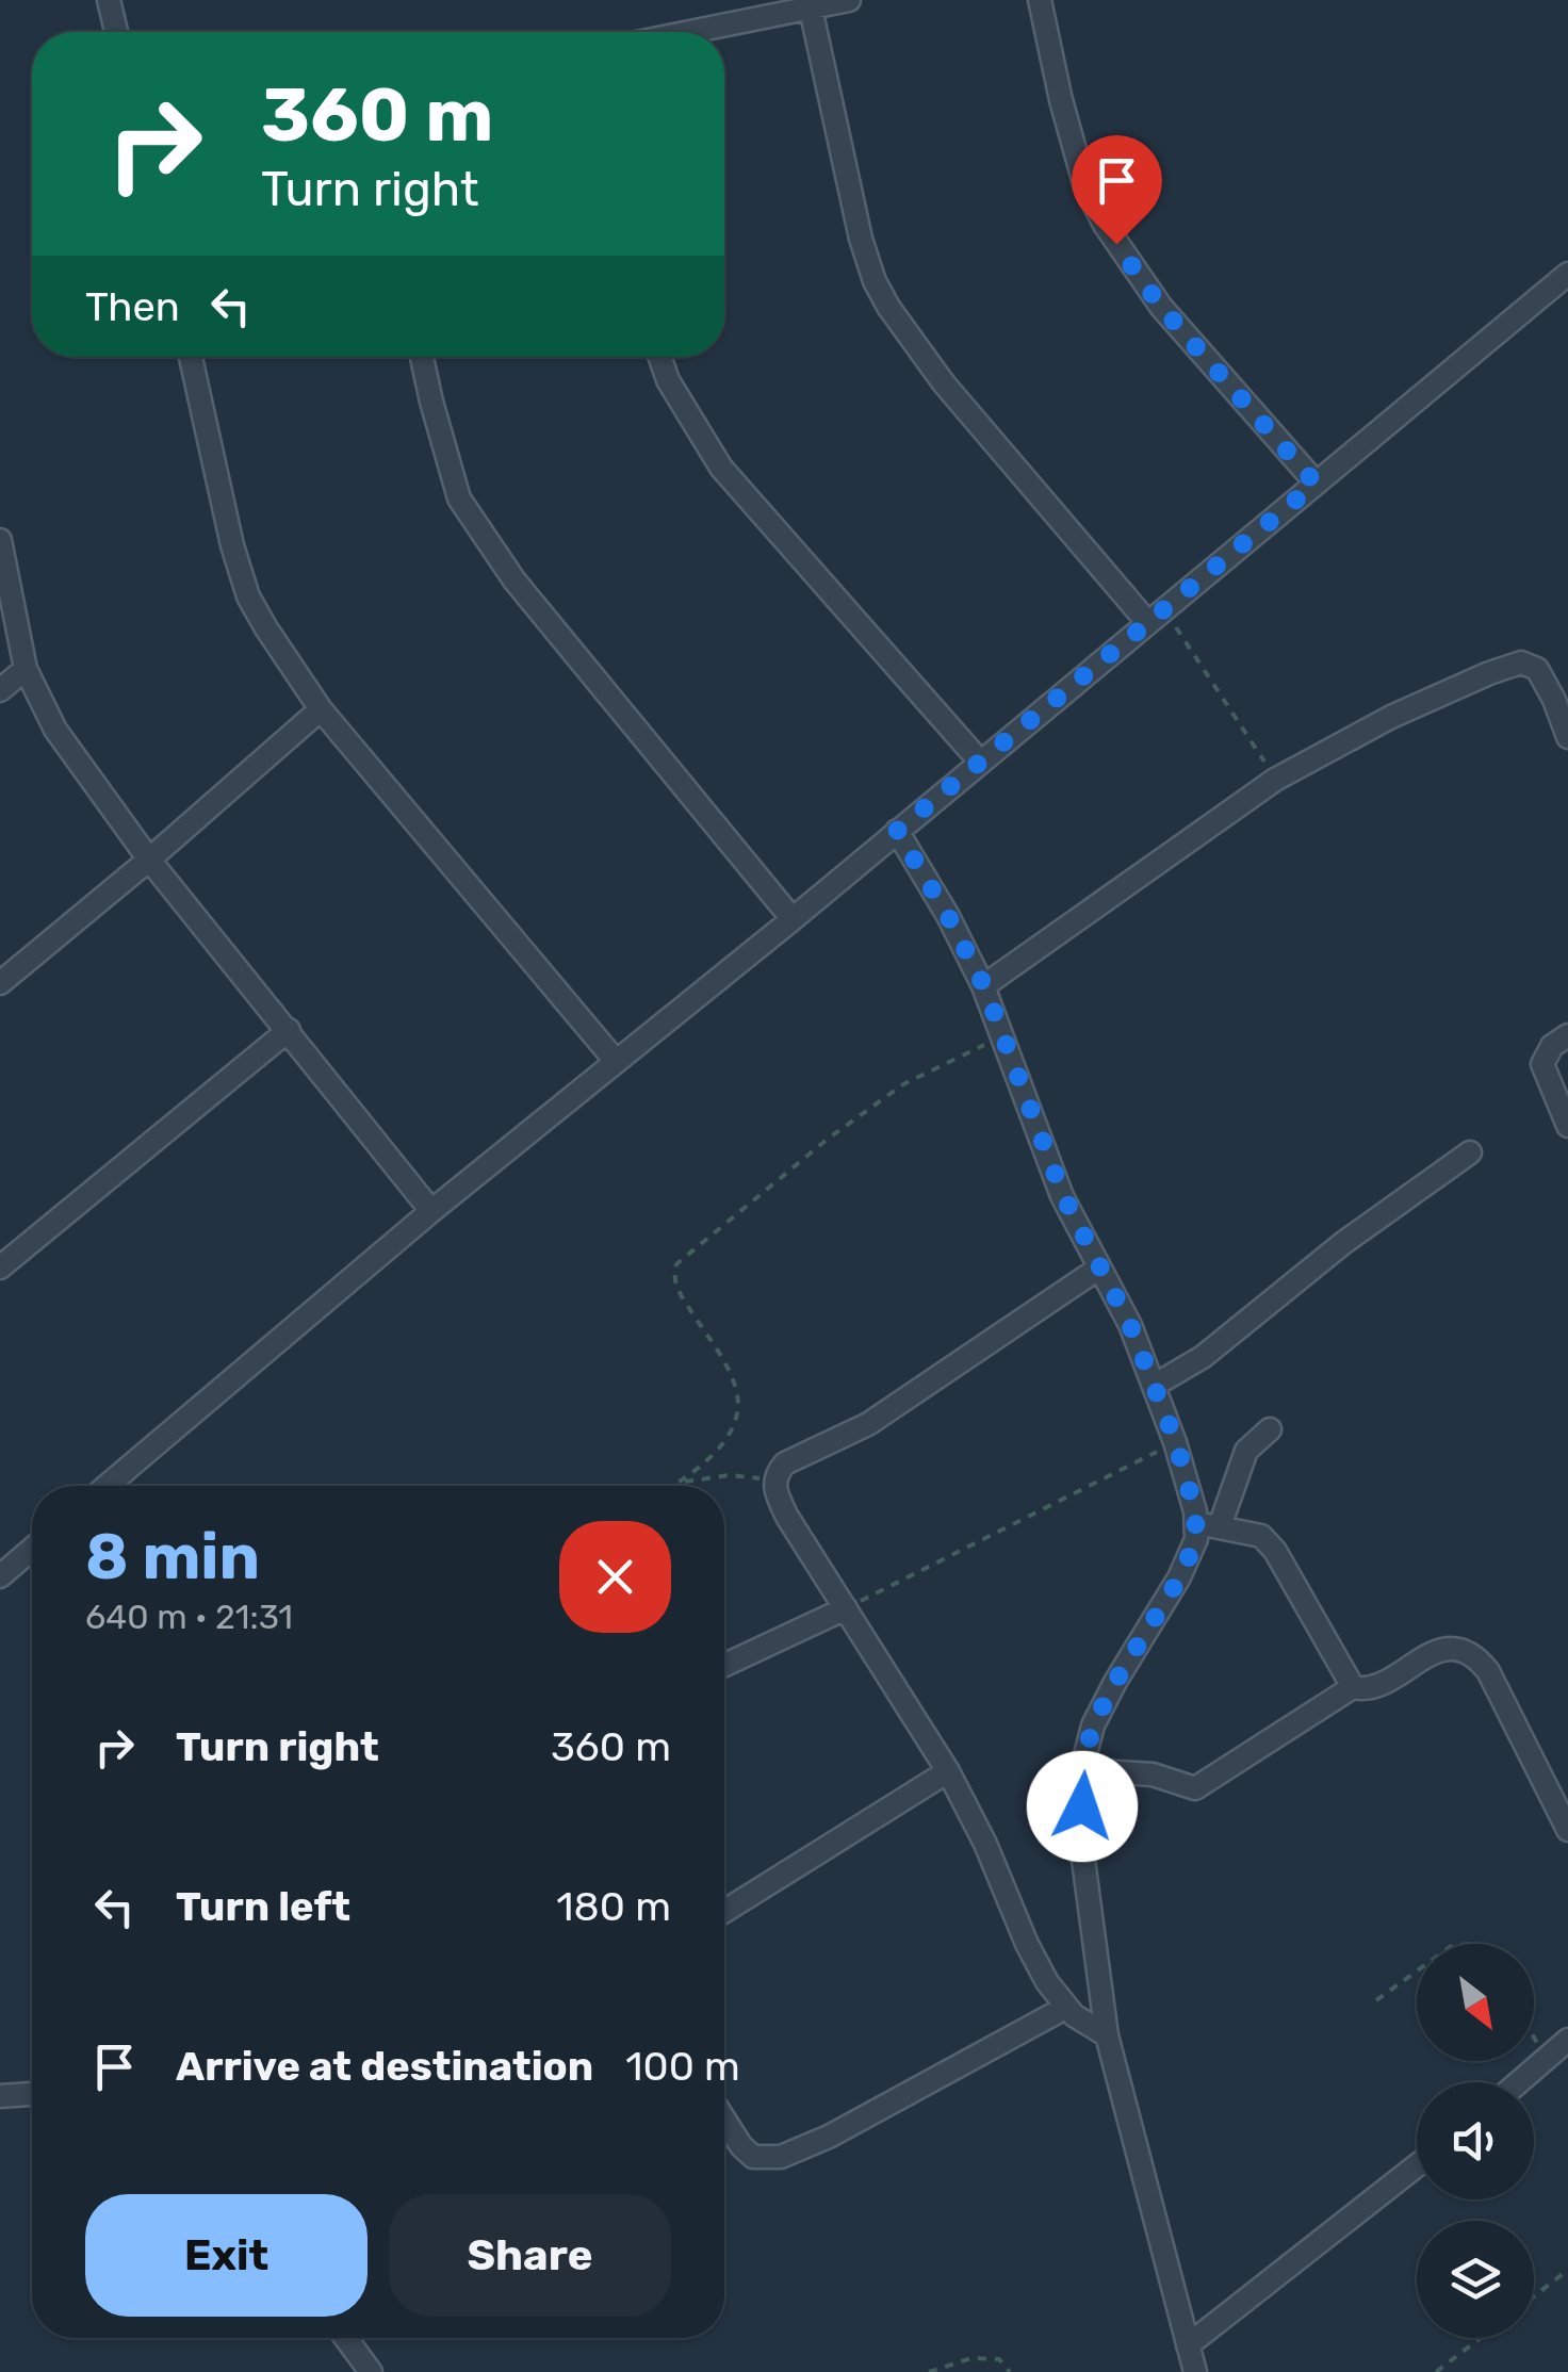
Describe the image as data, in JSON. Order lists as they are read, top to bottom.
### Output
{
  "north": "bottom right",
  "page": {
    "turn": ["360 m", "Turn right"],
    "then": "Then",
    "heading": ["8 min", "640 m · 21:31"],
    "list": [
      {
        "name": "Turn right",
        "value": "360 m"
      },
      {
        "name": "Turn left",
        "value": "180 m"
      },
      {
        "name": "Arrive at destination",
        "value": "100 m"
      }
    ],
    "buttons": ["Exit", "Share"]
  }
}
